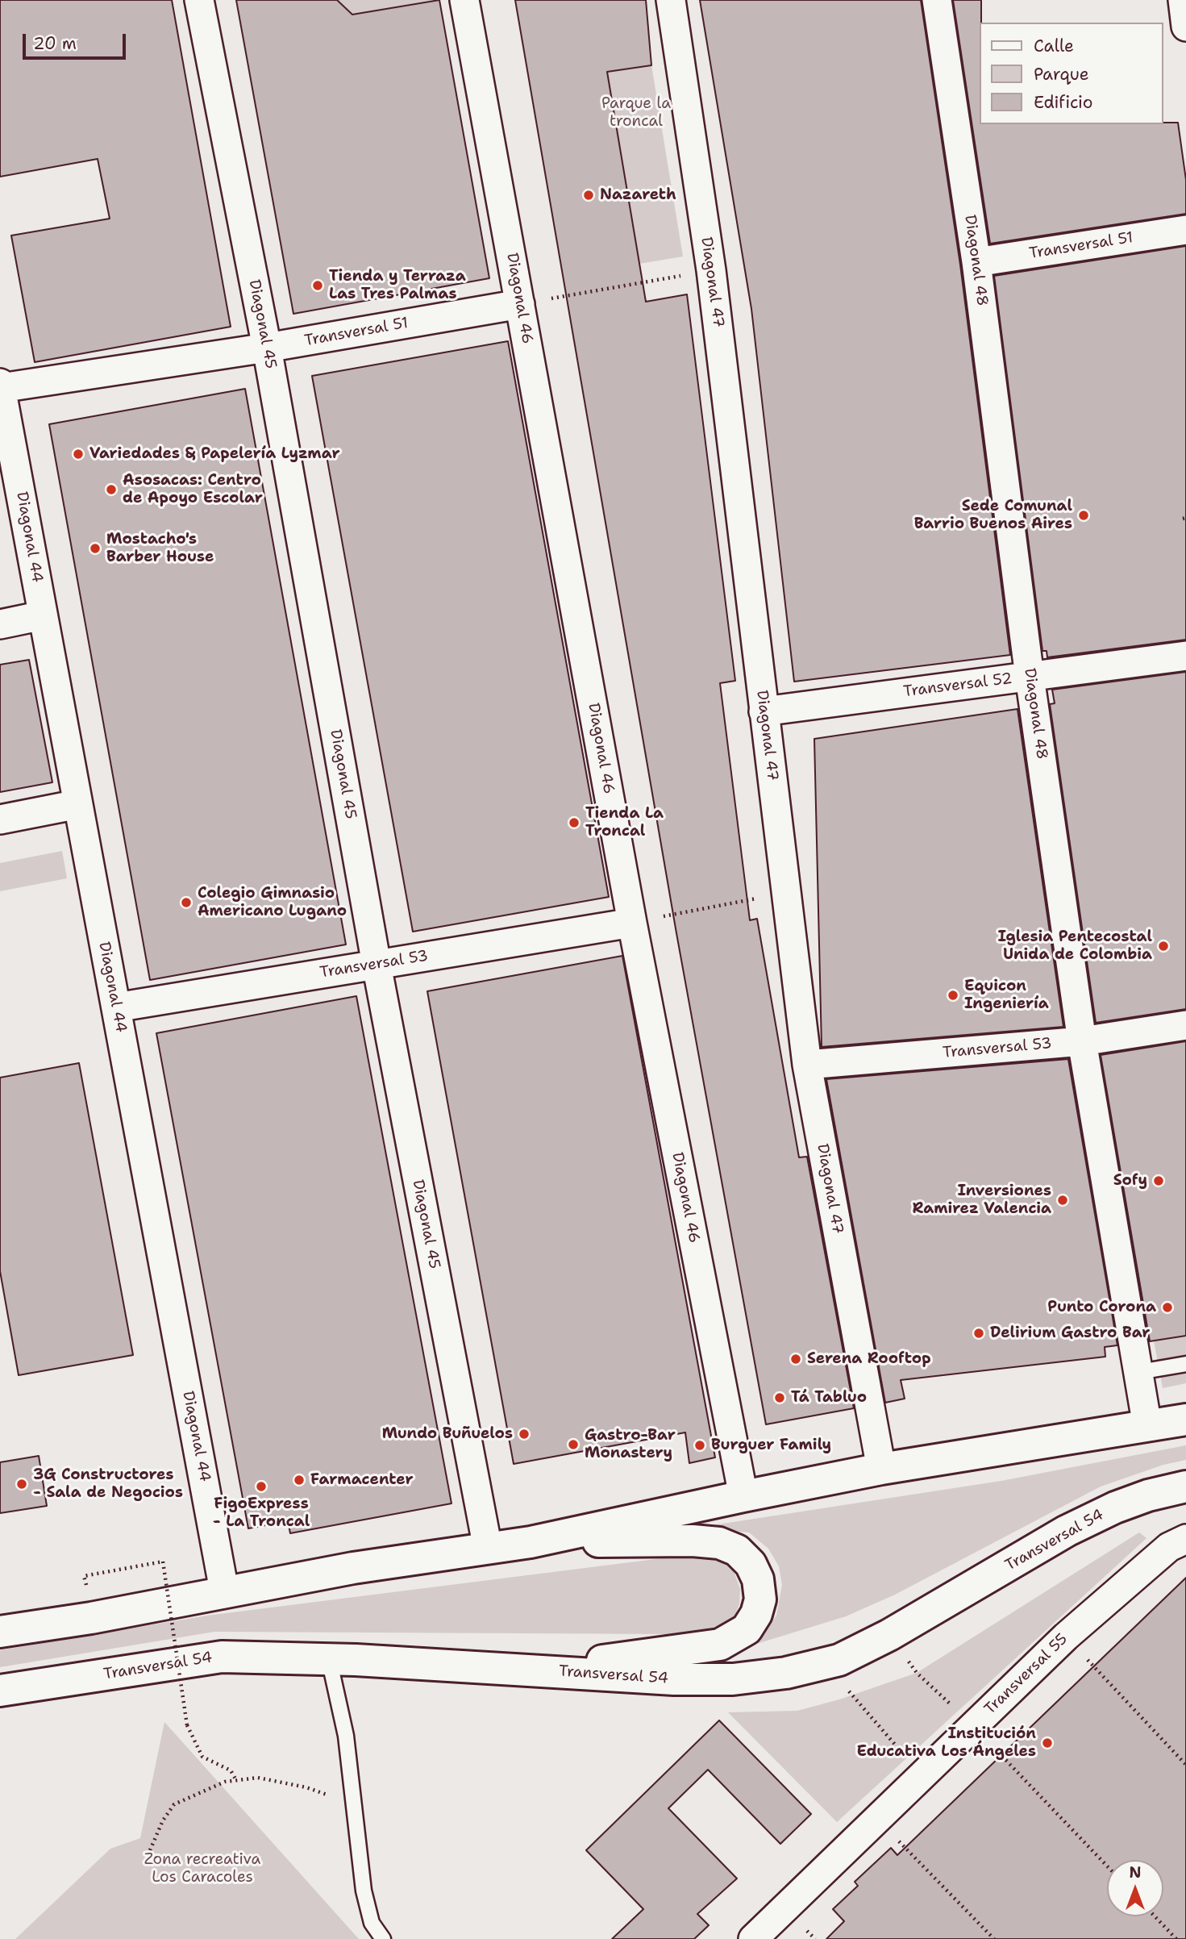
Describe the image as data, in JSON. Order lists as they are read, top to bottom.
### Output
{
  "streets": {
    "main road": ["Transversal 54"],
    "street": [
      "Transversal 51",
      "Diagonal 48",
      "Diagonal 47",
      "Diagonal 46",
      "Diagonal 45",
      "Diagonal 44",
      "Transversal 52",
      "Transversal 53",
      "Transversal 55"
    ]
  },
  "crossings": [
    ["Transversal 51", "Diagonal 48"],
    ["Transversal 51", "Diagonal 46"],
    ["Transversal 51", "Diagonal 45"],
    ["Transversal 51", "Diagonal 44"],
    ["Diagonal 48", "Transversal 52"],
    ["Diagonal 48", "Transversal 53"],
    ["Diagonal 47", "Transversal 52"],
    ["Diagonal 47", "Transversal 53"],
    ["Diagonal 46", "Transversal 53"],
    ["Diagonal 45", "Transversal 53"],
    ["Diagonal 44", "Transversal 53"]
  ],
  "parks": ["Parque la troncal", "Zona recreativa Los Caracoles"],
  "places": [
    "Nazareth",
    "Tienda y Terraza Las Tres Palmas",
    "Variedades & Papelería Lyzmar",
    "Asosacas: Centro de Apoyo Escolar",
    "Sede Comunal Barrio Buenos Aires",
    "Mostacho's Barber House",
    "Tienda La Troncal",
    "Colegio Gimnasio Americano Lugano",
    "Iglesia Pentecostal Unida de Colombia",
    "Equicon Ingeniería",
    "Sofy",
    "Inversiones Ramirez Valencia",
    "Punto Corona",
    "Delirium Gastro Bar",
    "Serena Rooftop",
    "Tá Tabluo",
    "Mundo Buñuelos",
    "Gastro-Bar Monastery",
    "Burguer Family",
    "Farmacenter",
    "3G Constructores - Sala de Negocios",
    "FigoExpress - La Troncal",
    "Institución Educativa Los Ángeles"
  ],
  "legend": ["Calle", "Parque", "Edificio"],
  "scale_bar": "20 m",
  "north": "top"
}
